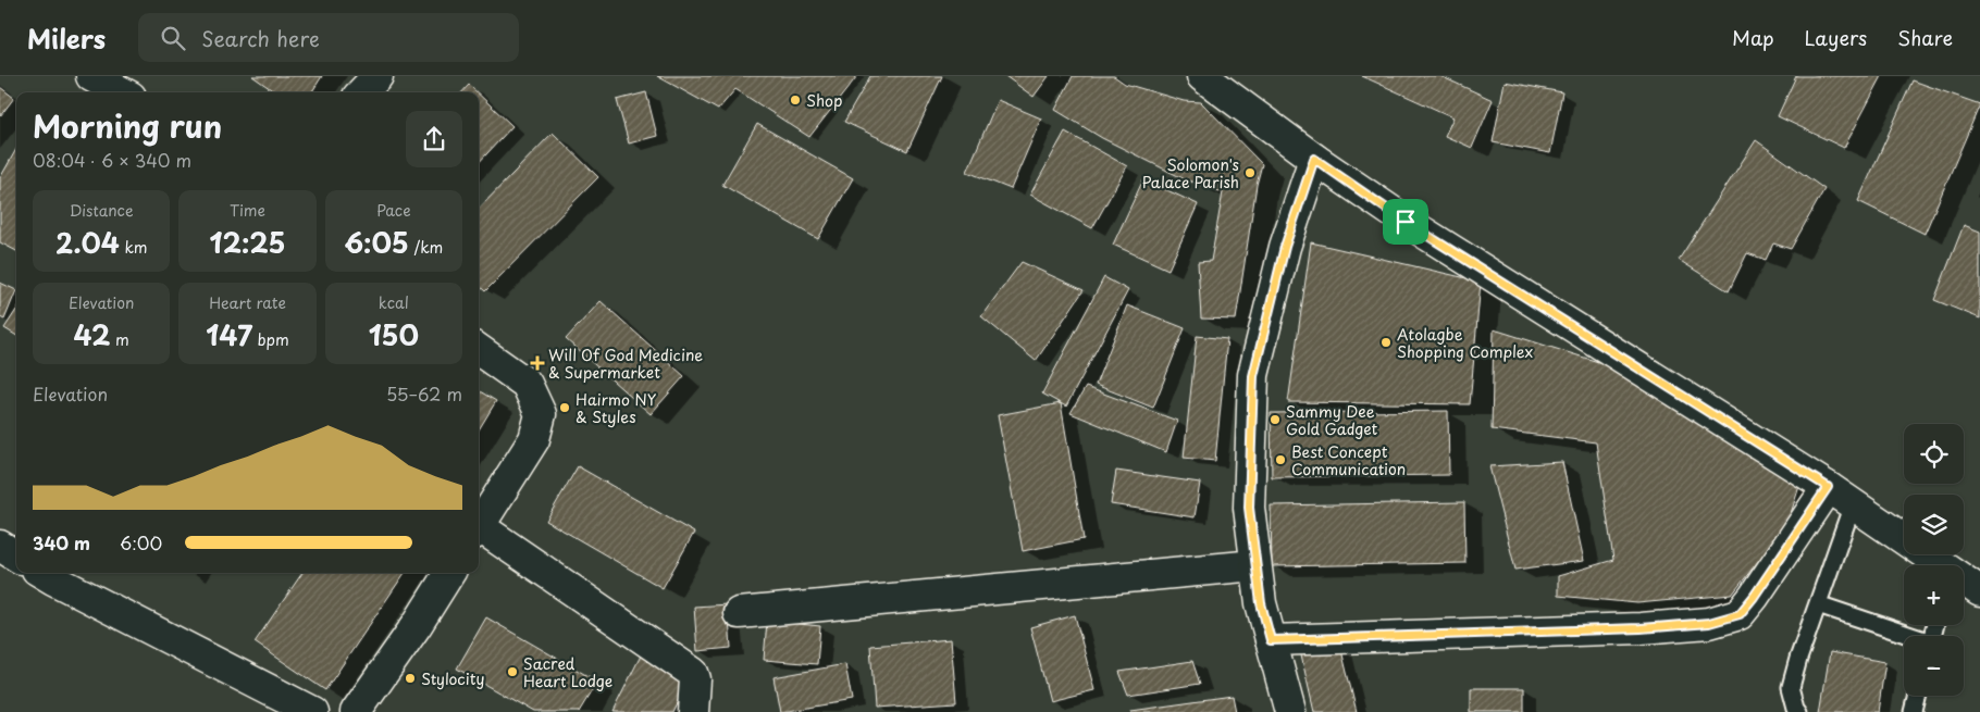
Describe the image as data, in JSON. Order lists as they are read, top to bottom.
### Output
{
  "places": {
    "other": [
      "Shop",
      "Solomon's Palace Parish",
      "Atolagbe Shopping Complex",
      "Hairmo NY & Styles",
      "Sammy Dee Gold Gadget",
      "Best Concept Communication",
      "Sacred Heart Lodge",
      "Stylocity"
    ],
    "health": ["Will Of God Medicine & Supermarket"]
  },
  "page": {
    "header": "Milers",
    "search": "Search here",
    "nav": ["Map", "Layers", "Share"],
    "heading": ["Morning run", "08:04 · 6 × 340 m"],
    "stats": [
      ["Distance", "2.04 km"],
      ["Time", "12:25"],
      ["Pace", "6:05 /km"],
      ["Elevation", "42 m"],
      ["Heart rate", "147 bpm"],
      ["kcal", "150"]
    ],
    "chart": ["Elevation", "55–62 m"],
    "map_buttons": ["+", "−"],
    "list": [
      {
        "name": "340 m",
        "note": "6:00"
      }
    ]
  }
}
